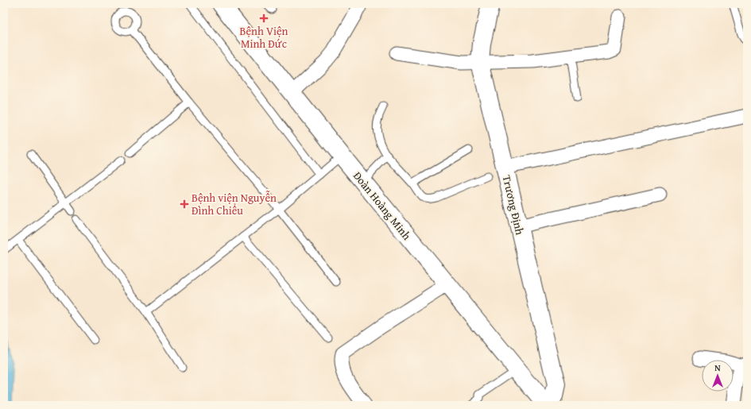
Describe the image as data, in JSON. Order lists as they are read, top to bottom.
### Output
{
  "streets": {
    "main road": ["Trương Định", "Đoàn Hoàng Minh"]
  },
  "places": {
    "health": ["Bệnh Viện Minh Đức", "Bệnh viện Nguyễn Đình Chiểu"]
  },
  "north": "top"
}
